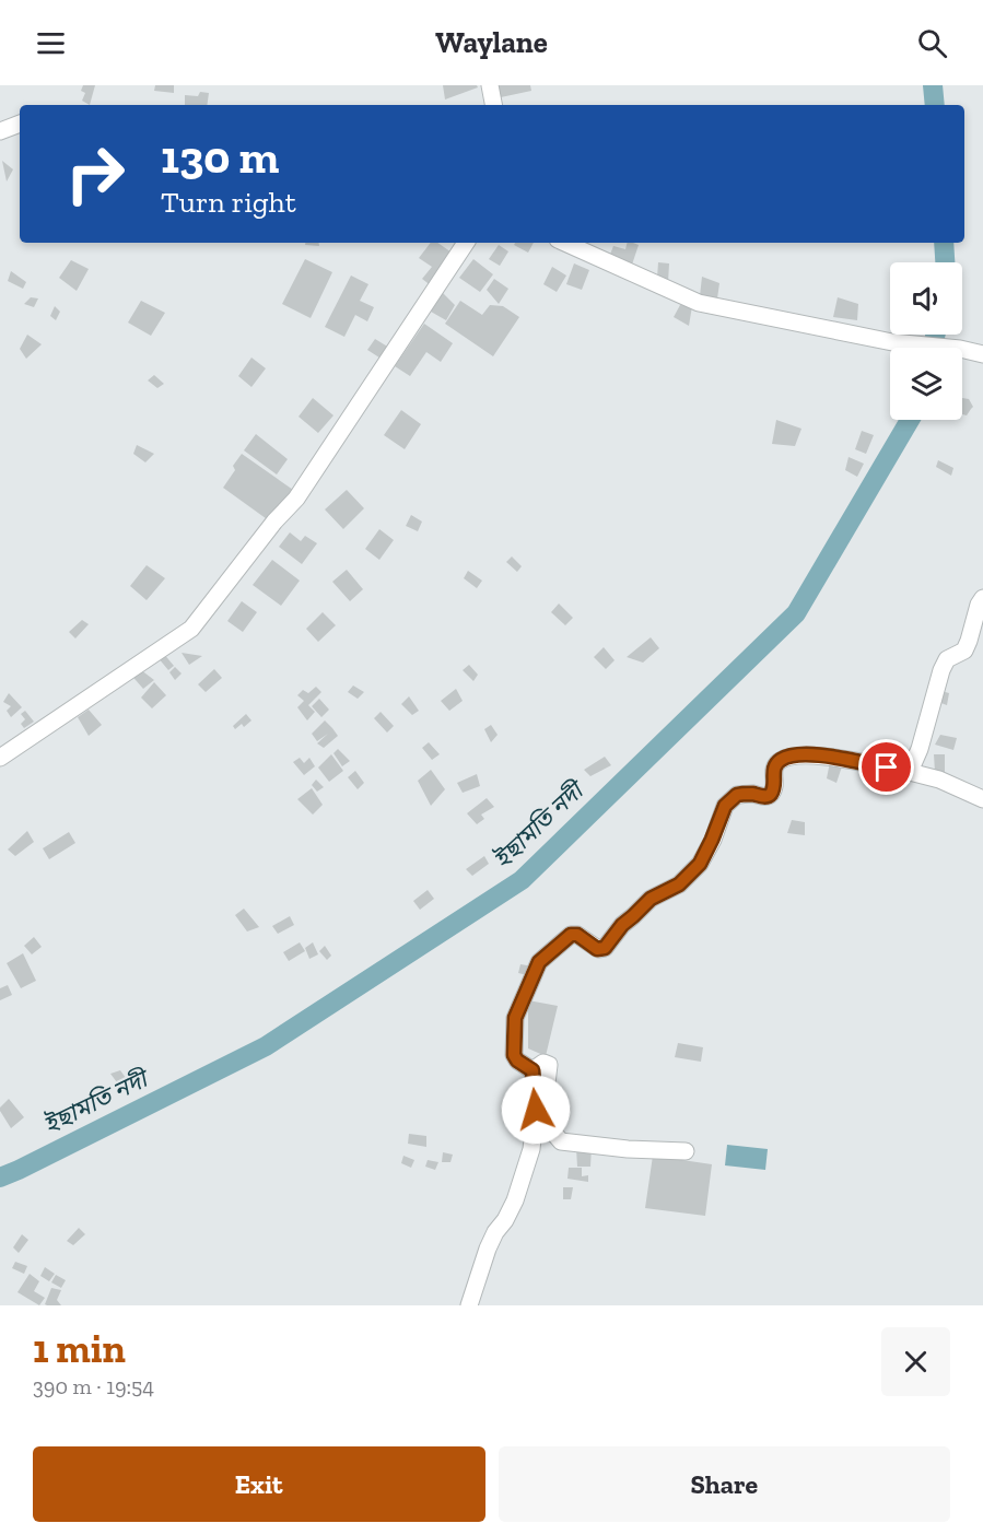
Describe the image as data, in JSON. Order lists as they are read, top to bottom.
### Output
{
  "water": ["ইছামতি নদী"],
  "page": {
    "header": "Waylane",
    "turn": ["130 m", "Turn right"],
    "heading": ["1 min", "390 m · 19:54"],
    "buttons": ["Exit", "Share"]
  }
}
